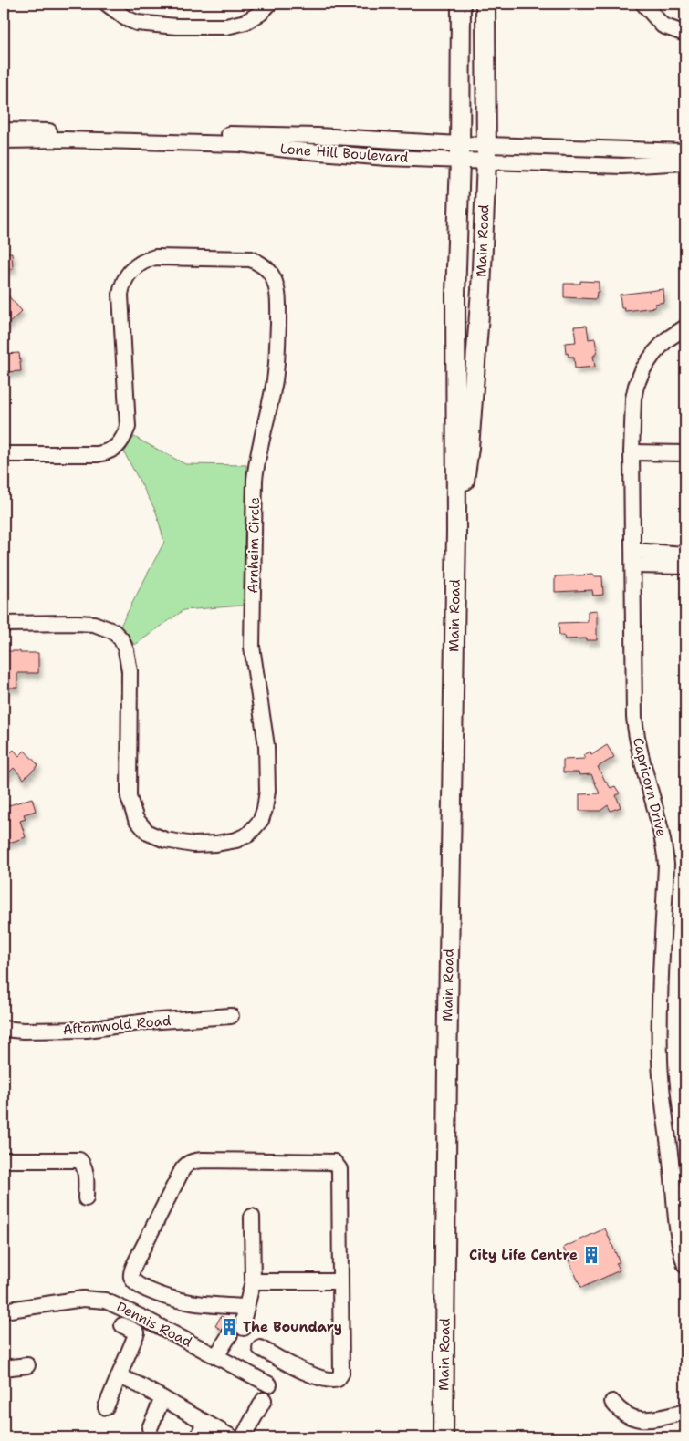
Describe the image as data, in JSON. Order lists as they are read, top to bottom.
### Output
{
  "streets": {
    "main road": ["Main Road"],
    "street": [
      "Lone Hill Boulevard",
      "Arnheim Circle",
      "Capricorn Drive",
      "Aftonwold Road",
      "Dennis Road"
    ]
  },
  "crossings": [
    ["Lone Hill Boulevard", "Main Road"]
  ],
  "places": {
    "building": ["City Life Centre", "The Boundary"]
  }
}
